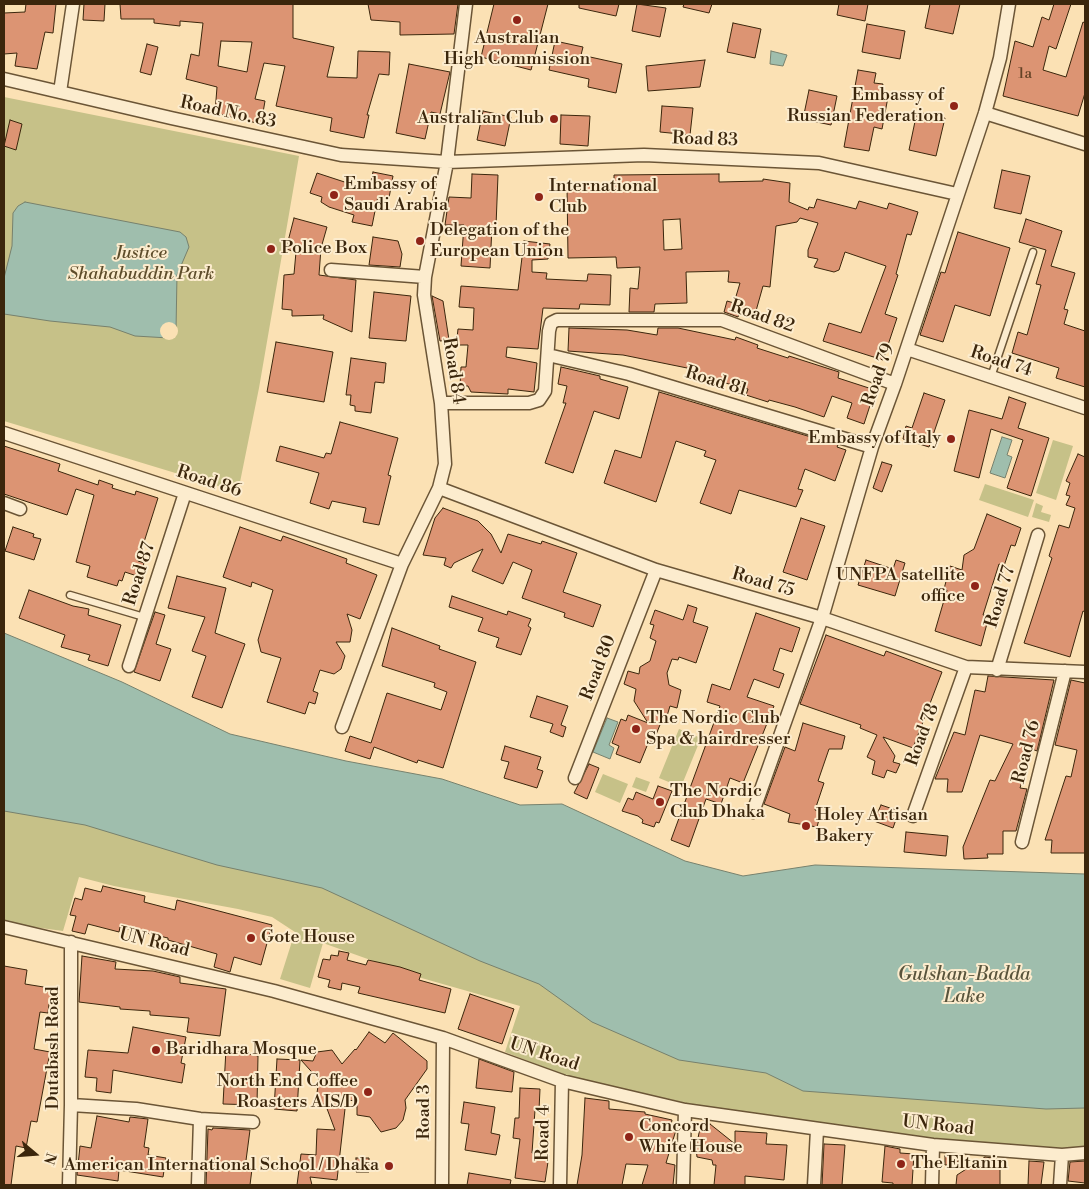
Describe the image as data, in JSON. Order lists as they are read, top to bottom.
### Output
{
  "streets": {
    "street": [
      "Road No. 83",
      "Road 83",
      "Road 82",
      "Road 74",
      "Road 84",
      "Road 79",
      "Road 81",
      "Road 86",
      "Road 87",
      "Road 75",
      "Road 77",
      "Road 80",
      "Road 78",
      "Road 76",
      "UN Road",
      "Dutabash Road",
      "Road 3",
      "Road 4"
    ]
  },
  "crossings": [
    ["Road No. 83", "Road 83"],
    ["Road No. 83", "Road 84"],
    ["Road 83", "Road 84"],
    ["Road 83", "Road 79"],
    ["Road 82", "Road 79"],
    ["Road 82", "Road 81"],
    ["Road 74", "Road 79"],
    ["Road 84", "Road 86"],
    ["Road 84", "Road 75"],
    ["Road 79", "Road 81"],
    ["Road 79", "Road 75"],
    ["Road 86", "Road 87"],
    ["Road 75", "Road 77"],
    ["Road 75", "Road 80"],
    ["Road 75", "Road 78"],
    ["Road 75", "Road 76"],
    ["UN Road", "Dutabash Road"],
    ["UN Road", "Road 3"],
    ["UN Road", "Road 4"]
  ],
  "water": ["Gulshan-Badda Lake"],
  "parks": ["Justice Shahabuddin Park"],
  "places": [
    "Australian High Commission",
    "Embassy of Russian Federation",
    "Australian Club",
    "Embassy of Saudi Arabia",
    "International Club",
    "Delegation of the European Union",
    "Police Box",
    "Embassy of Italy",
    "UNFPA satellite office",
    "The Nordic Club Spa & hairdresser",
    "The Nordic Club Dhaka",
    "Holey Artisan Bakery",
    "Gote House",
    "Baridhara Mosque",
    "North End Coffee Roasters AIS/D",
    "Concord White House",
    "The Eltanin",
    "American International School / Dhaka"
  ],
  "house_numbers": ["1a"],
  "north": "right"
}
